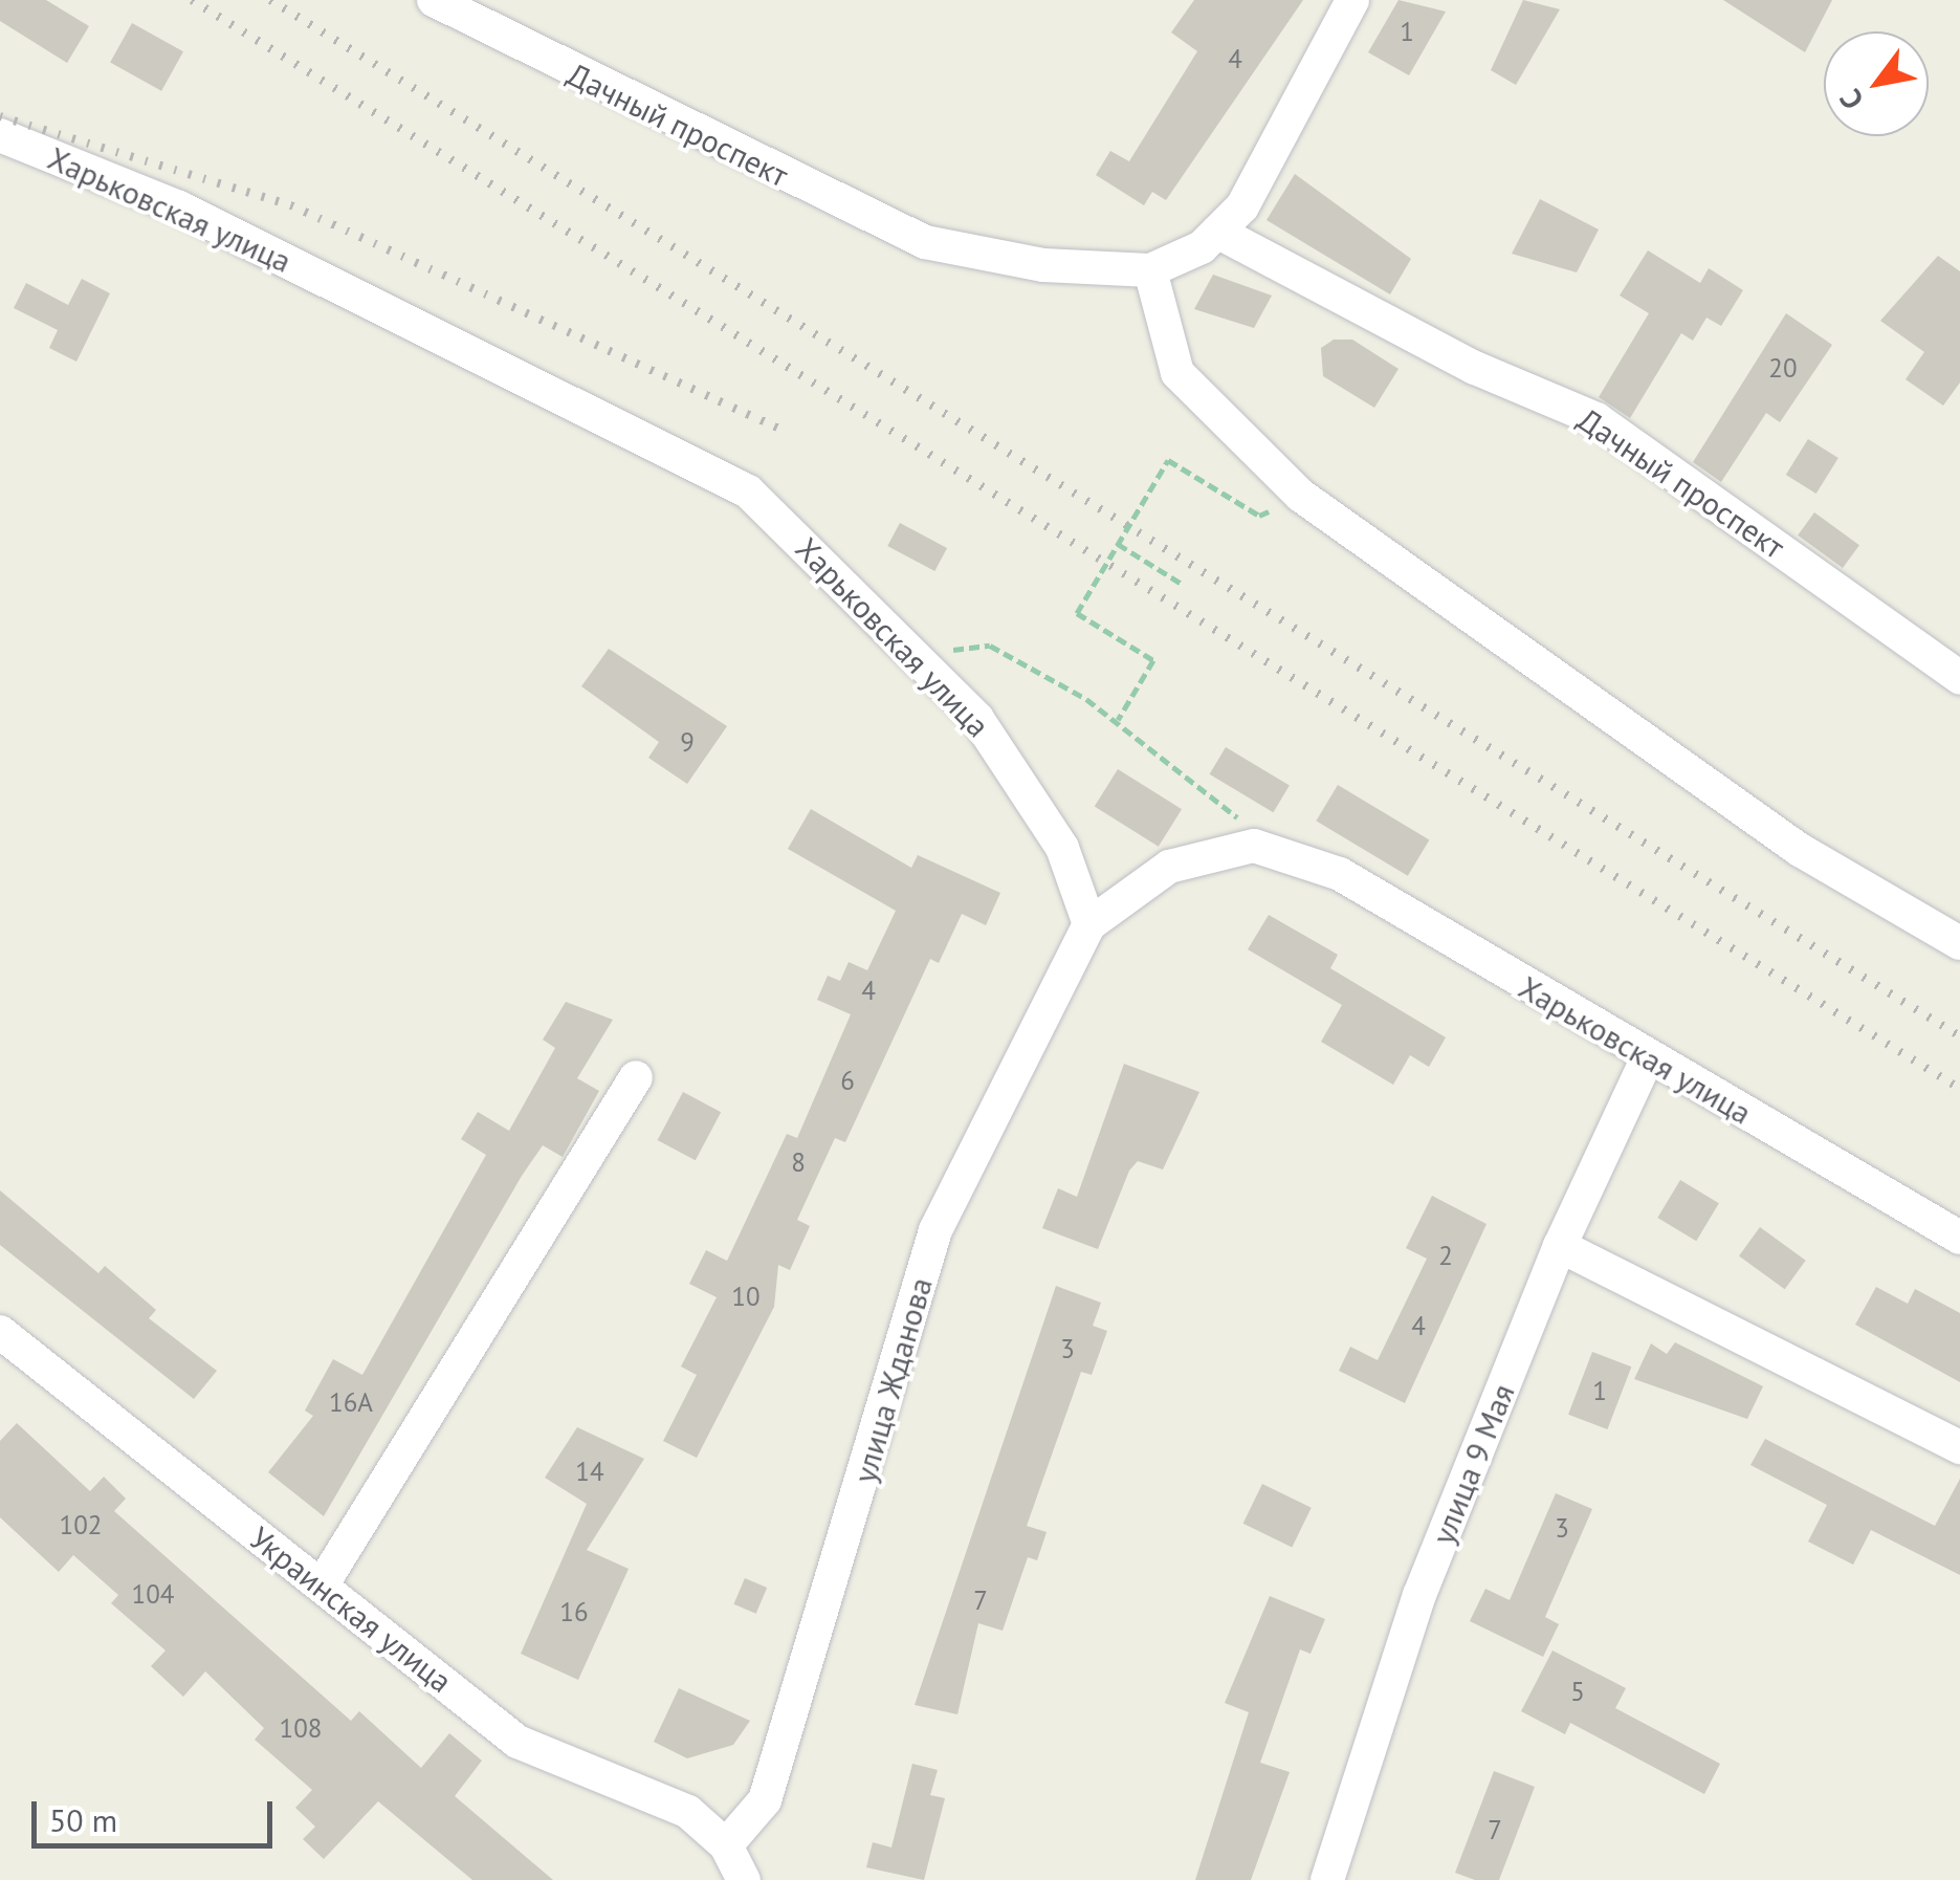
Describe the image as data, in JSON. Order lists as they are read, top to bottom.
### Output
{
  "streets": {
    "street": [
      "Дачный проспект",
      "Харьковская улица",
      "улица Жданова",
      "улица 9 Мая",
      "Украинская улица"
    ]
  },
  "crossings": [
    ["Харьковская улица", "улица Жданова"],
    ["Харьковская улица", "улица 9 Мая"],
    ["улица Жданова", "Украинская улица"]
  ],
  "house_numbers": [
    "1",
    "4",
    "20",
    "9",
    "4",
    "6",
    "8",
    "2",
    "10",
    "4",
    "3",
    "1",
    "16А",
    "14",
    "102",
    "3",
    "104",
    "7",
    "16",
    "5",
    "108",
    "7"
  ],
  "scale_bar": "50 m",
  "north": "bottom left"
}
